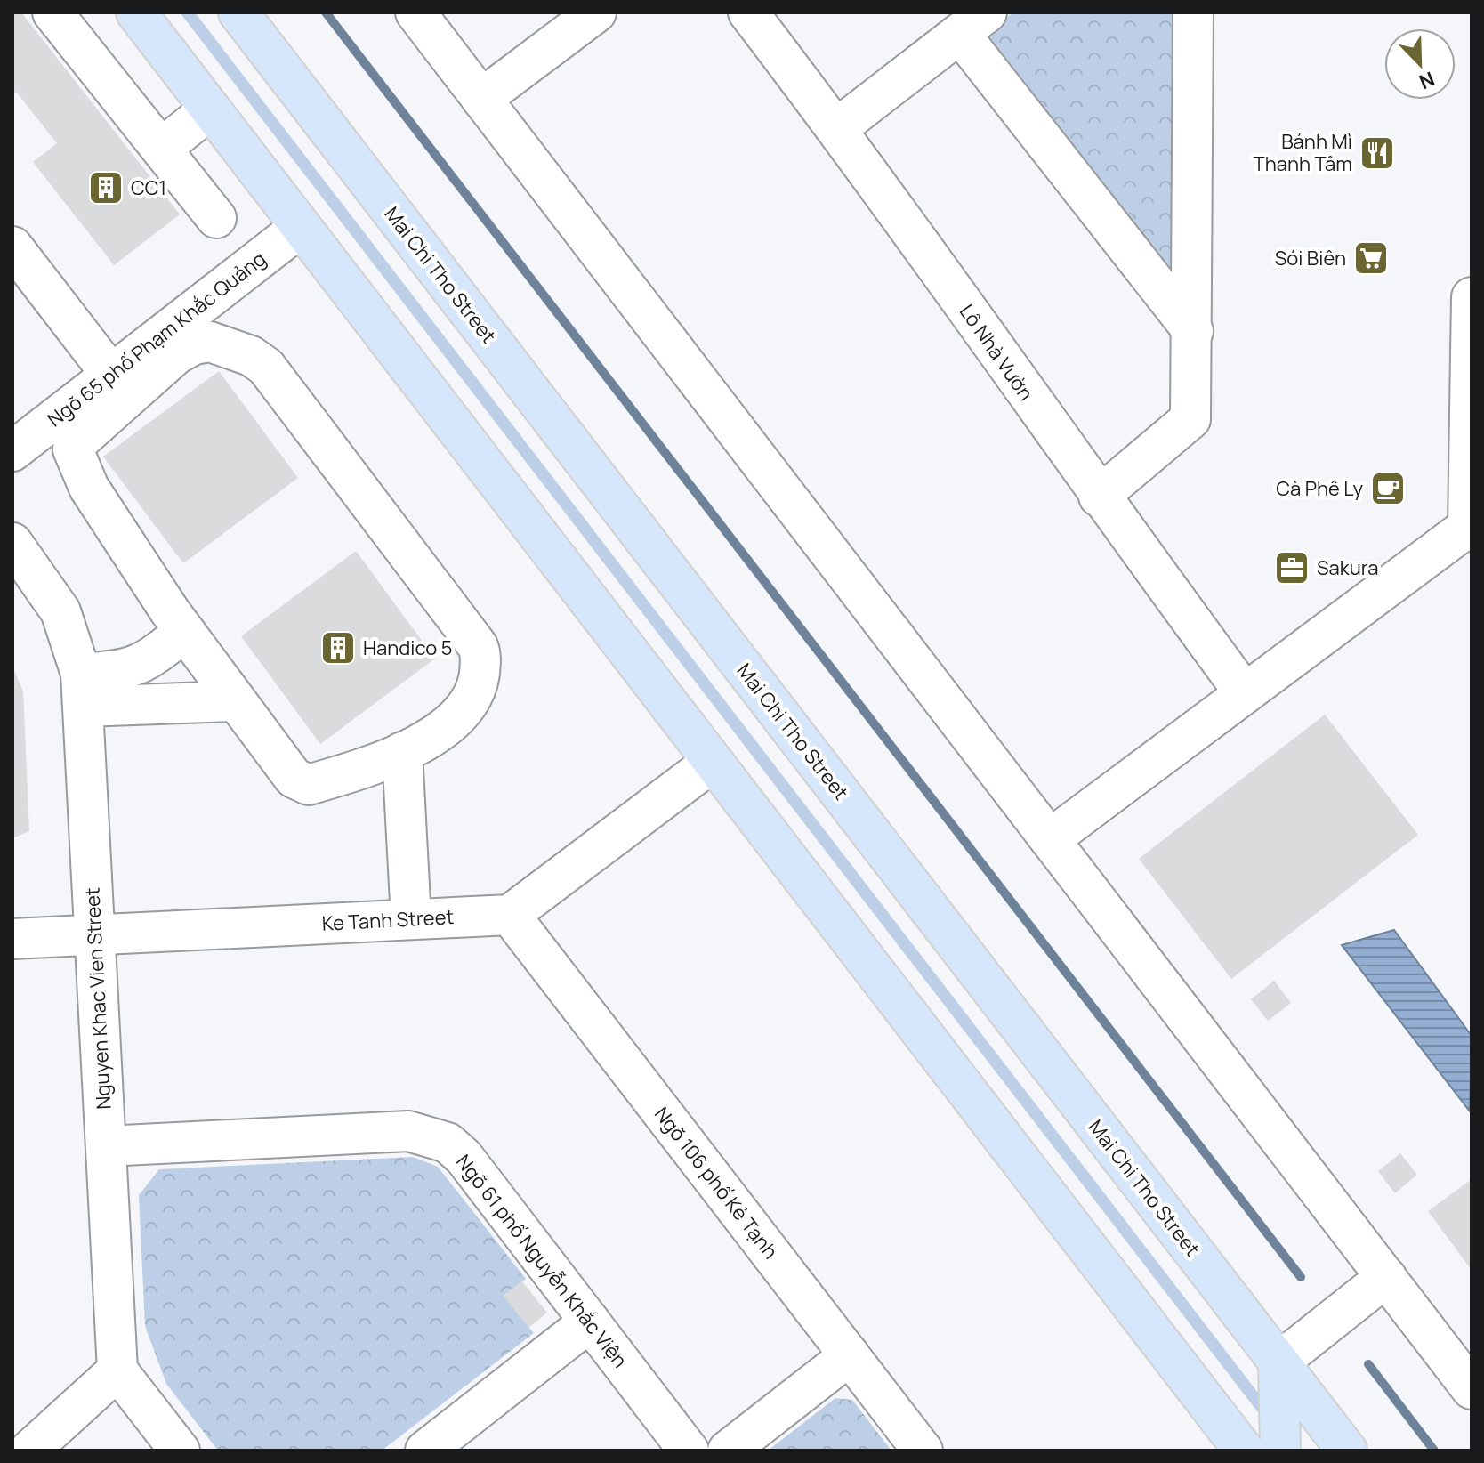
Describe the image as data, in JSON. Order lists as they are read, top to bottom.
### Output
{
  "streets": {
    "main road": ["Mai Chi Tho Street"],
    "street": [
      "Ngõ 65 phố Phạm Khắc Quảng",
      "Lô Nhà Vườn",
      "Ke Tanh Street",
      "Nguyen Khac Vien Street",
      "Ngõ 106 phố Kẻ Tạnh",
      "Ngõ 61 phố Nguyễn Khắc Viện"
    ]
  },
  "crossings": [
    ["Ke Tanh Street", "Nguyen Khac Vien Street"],
    ["Ke Tanh Street", "Ngõ 106 phố Kẻ Tạnh"],
    ["Nguyen Khac Vien Street", "Ngõ 61 phố Nguyễn Khắc Viện"]
  ],
  "places": {
    "restaurant": ["Bánh Mì Thanh Tâm"],
    "building": ["CC1", "Handico 5"],
    "supermarket": ["Sói Biên"],
    "cafe": ["Cà Phê Ly"],
    "office": ["Sakura"]
  },
  "north": "bottom right"
}
